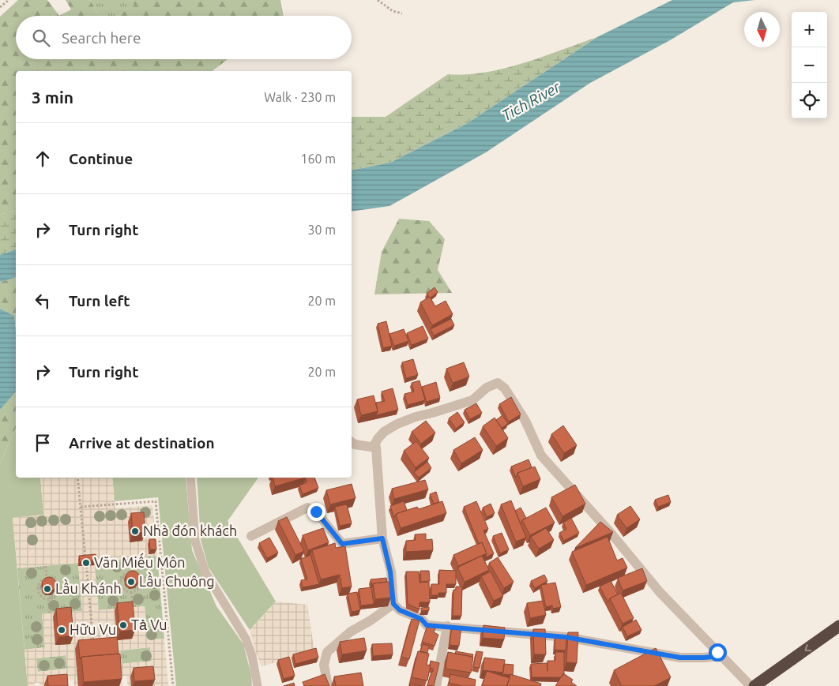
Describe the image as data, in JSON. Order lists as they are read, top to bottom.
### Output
{
  "water": ["Tich River"],
  "places": [
    "Nhà đón khách",
    "Văn Miếu Môn",
    "Lầu Chuông",
    "Lầu Khánh",
    "Tả Vu",
    "Hữu Vu"
  ],
  "north": "bottom",
  "page": {
    "map_buttons": ["+", "−"],
    "search": "Search here",
    "heading": ["3 min", "Walk · 230 m"],
    "list": [
      ["Continue", "160 m"],
      ["Turn right", "30 m"],
      ["Turn left", "20 m"],
      ["Turn right", "20 m"],
      "Arrive at destination"
    ]
  }
}
